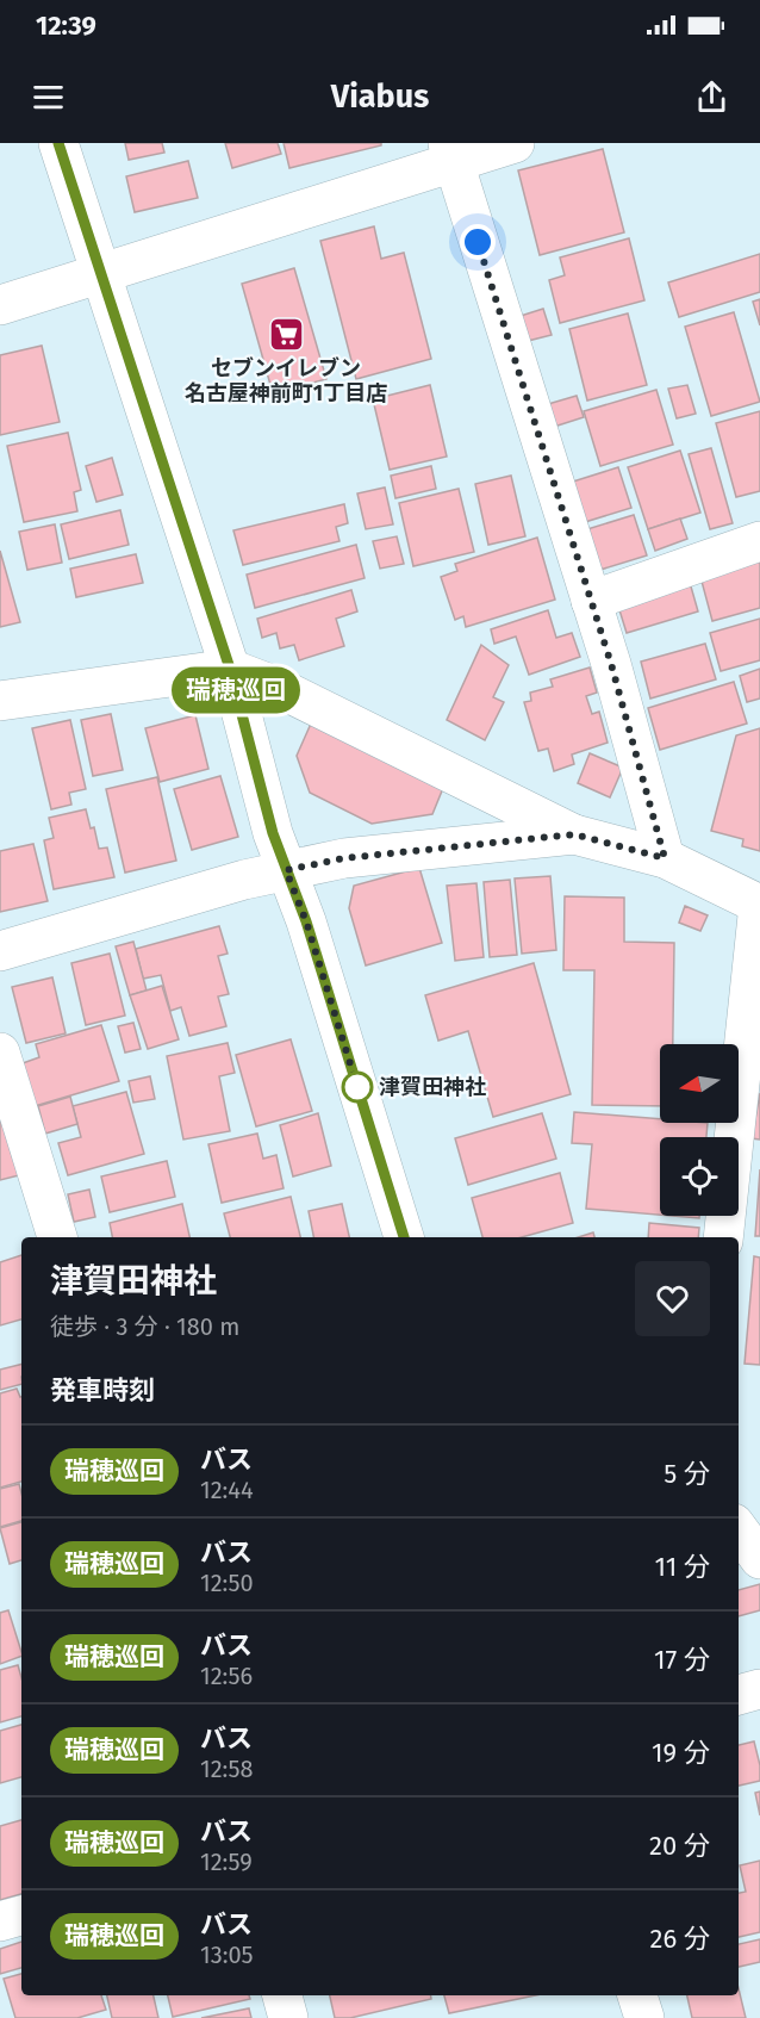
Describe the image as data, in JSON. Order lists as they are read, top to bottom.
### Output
{
  "places": {
    "supermarket": ["セブンイレブン 名古屋神前町1丁目店"],
    "other": ["津賀田神社"]
  },
  "lines": ["bus line 瑞穂巡回"],
  "north": "left",
  "page": {
    "status": "12:39",
    "header": "Viabus",
    "on_map": "瑞穂巡回",
    "heading": [
      ["津賀田神社", "徒歩 · 3 分 · 180 m"],
      "発車時刻"
    ],
    "list": [
      {
        "mark": "瑞穂巡回",
        "name": "バス",
        "note": "12:44",
        "value": "5 分"
      },
      {
        "mark": "瑞穂巡回",
        "name": "バス",
        "note": "12:50",
        "value": "11 分"
      },
      {
        "mark": "瑞穂巡回",
        "name": "バス",
        "note": "12:56",
        "value": "17 分"
      },
      {
        "mark": "瑞穂巡回",
        "name": "バス",
        "note": "12:58",
        "value": "19 分"
      },
      {
        "mark": "瑞穂巡回",
        "name": "バス",
        "note": "12:59",
        "value": "20 分"
      },
      {
        "mark": "瑞穂巡回",
        "name": "バス",
        "note": "13:05",
        "value": "26 分"
      }
    ]
  }
}
